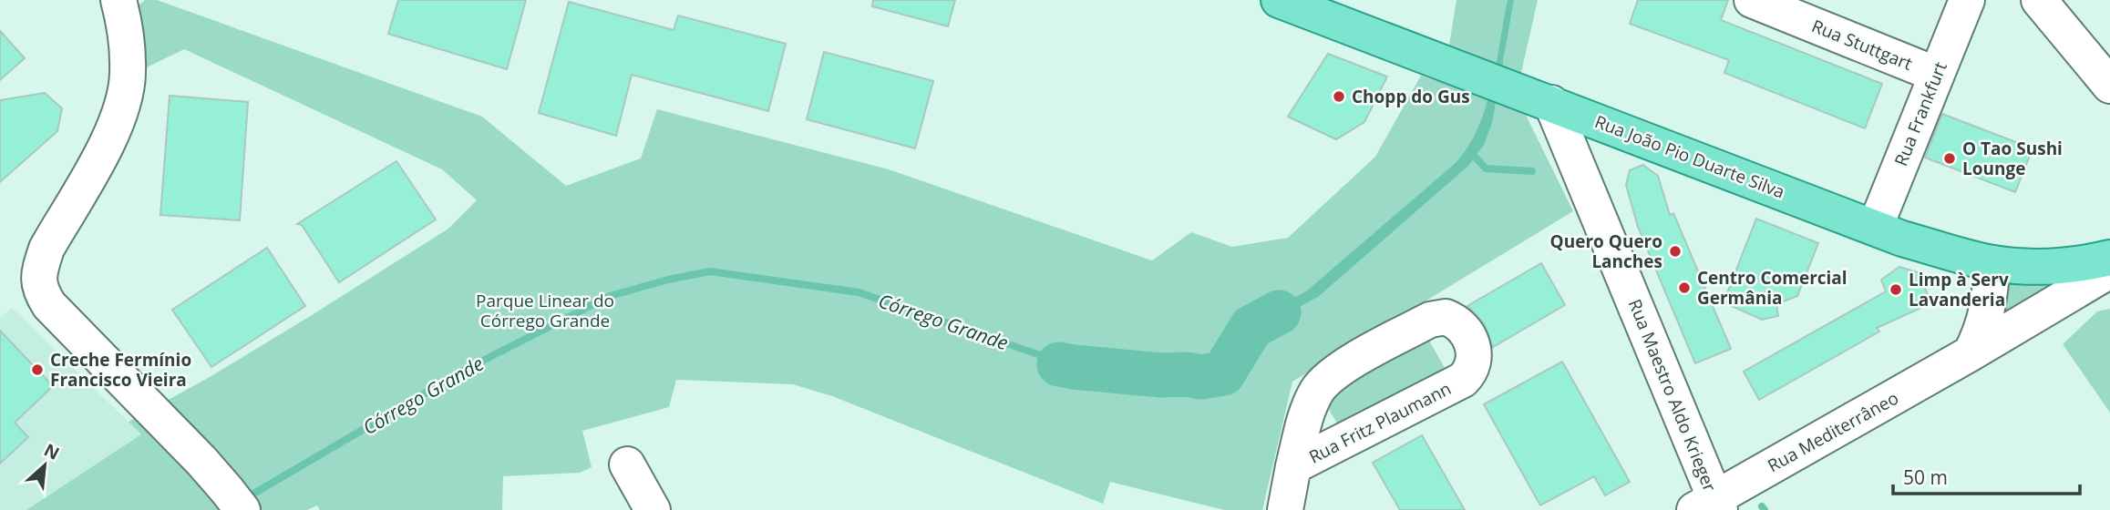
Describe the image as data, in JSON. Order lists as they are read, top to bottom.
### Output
{
  "streets": {
    "main road": ["Rua João Pio Duarte Silva"],
    "street": [
      "Rua Stuttgart",
      "Rua Frankfurt",
      "Rua Maestro Aldo Krieger",
      "Rua Fritz Plaumann",
      "Rua Mediterrâneo"
    ]
  },
  "crossings": [
    ["Rua Stuttgart", "Rua Frankfurt"],
    ["Rua Frankfurt", "Rua João Pio Duarte Silva"],
    ["Rua João Pio Duarte Silva", "Rua Maestro Aldo Krieger"],
    ["Rua Maestro Aldo Krieger", "Rua Mediterrâneo"]
  ],
  "water": ["Córrego Grande"],
  "parks": ["Parque Linear do Córrego Grande"],
  "places": [
    "Chopp do Gus",
    "O Tao Sushi Lounge",
    "Quero Quero Lanches",
    "Centro Comercial Germânia",
    "Limp à Serv Lavanderia",
    "Creche Fermínio Francisco Vieira"
  ],
  "scale_bar": "50 m",
  "north": "top right"
}
